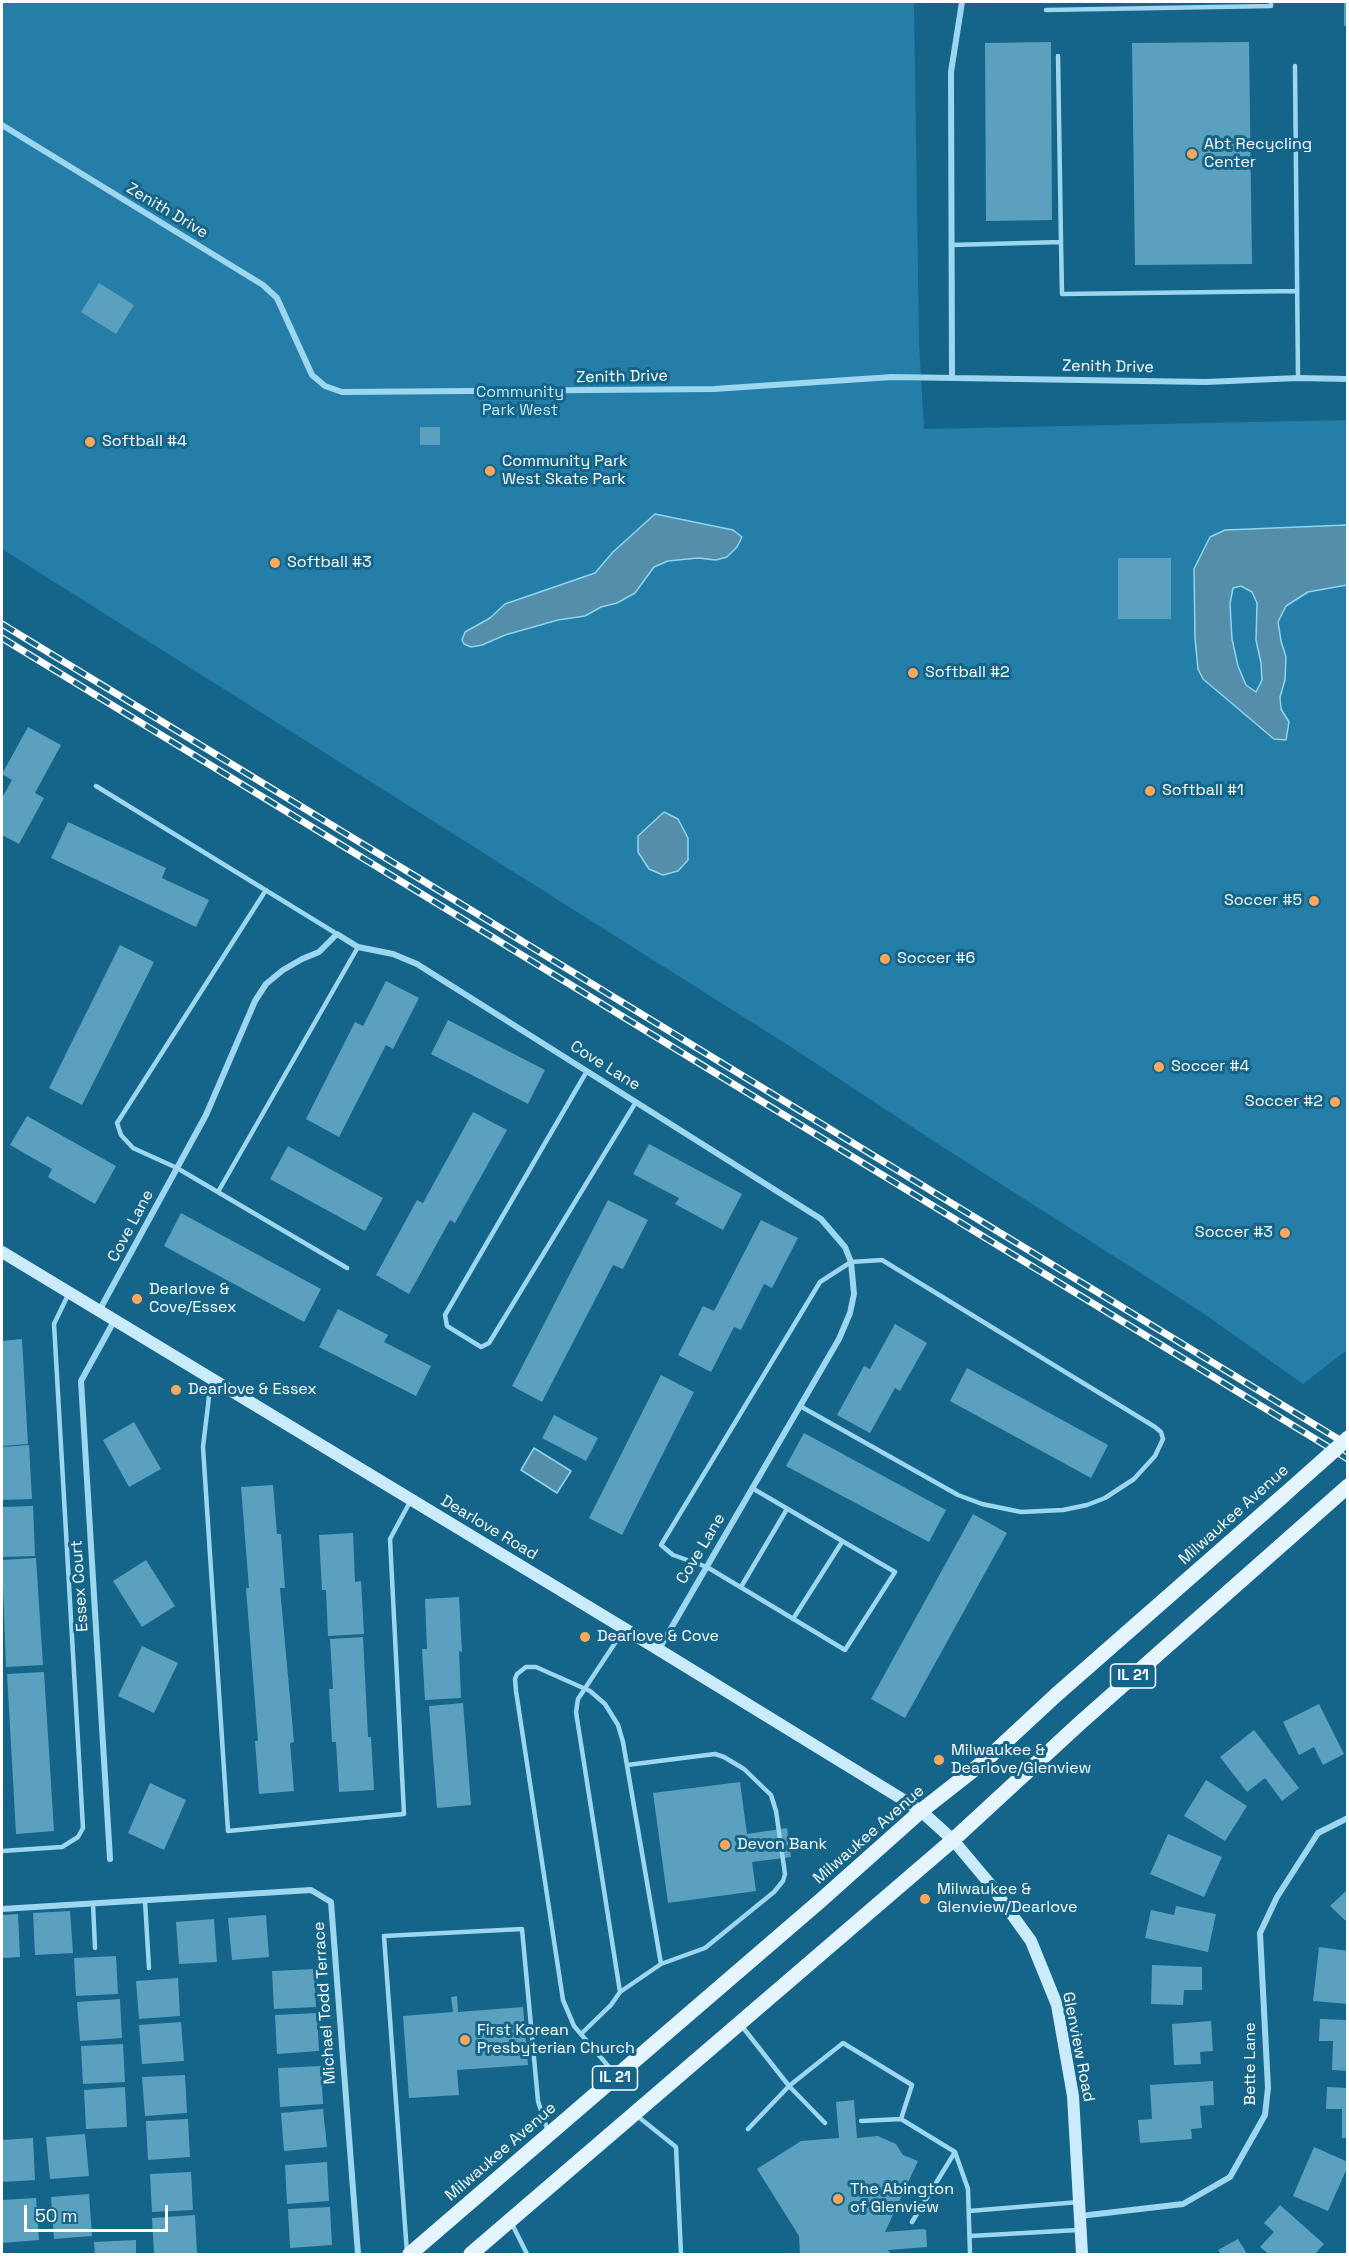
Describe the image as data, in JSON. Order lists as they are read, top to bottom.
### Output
{
  "streets": {
    "main road": [
      "Milwaukee Avenue",
      "Dearlove Road",
      "IL 21",
      "Glenview Road"
    ],
    "street": [
      "Zenith Drive",
      "Cove Lane",
      "Essex Court",
      "Michael Todd Terrace",
      "Bette Lane"
    ]
  },
  "crossings": [
    ["Cove Lane", "Dearlove Road"],
    ["Milwaukee Avenue", "Dearlove Road"],
    ["Dearlove Road", "Essex Court"],
    ["Dearlove Road", "IL 21"],
    ["Dearlove Road", "Glenview Road"],
    ["IL 21", "Glenview Road"],
    ["Glenview Road", "Bette Lane"]
  ],
  "parks": ["Community Park West"],
  "places": [
    "Abt Recycling Center",
    "Softball #4",
    "Community Park West Skate Park",
    "Softball #3",
    "Softball #2",
    "Softball #1",
    "Soccer #5",
    "Soccer #6",
    "Soccer #4",
    "Soccer #2",
    "Soccer #3",
    "Dearlove & Cove/Essex",
    "Dearlove & Essex",
    "Dearlove & Cove",
    "Milwaukee & Dearlove/Glenview",
    "Devon Bank",
    "Milwaukee & Glenview/Dearlove",
    "First Korean Presbyterian Church",
    "The Abington of Glenview"
  ],
  "scale_bar": "50 m"
}
